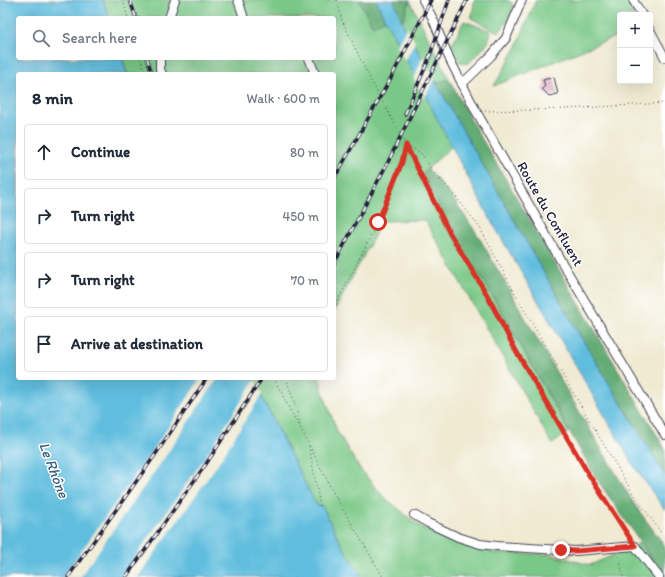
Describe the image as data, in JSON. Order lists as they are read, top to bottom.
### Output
{
  "streets": {
    "street": ["Route du Confluent"]
  },
  "water": ["Le Rhône"],
  "page": {
    "map_buttons": ["+", "−"],
    "search": "Search here",
    "heading": ["8 min", "Walk · 600 m"],
    "list": [
      ["Continue", "80 m"],
      ["Turn right", "450 m"],
      ["Turn right", "70 m"],
      "Arrive at destination"
    ]
  }
}
